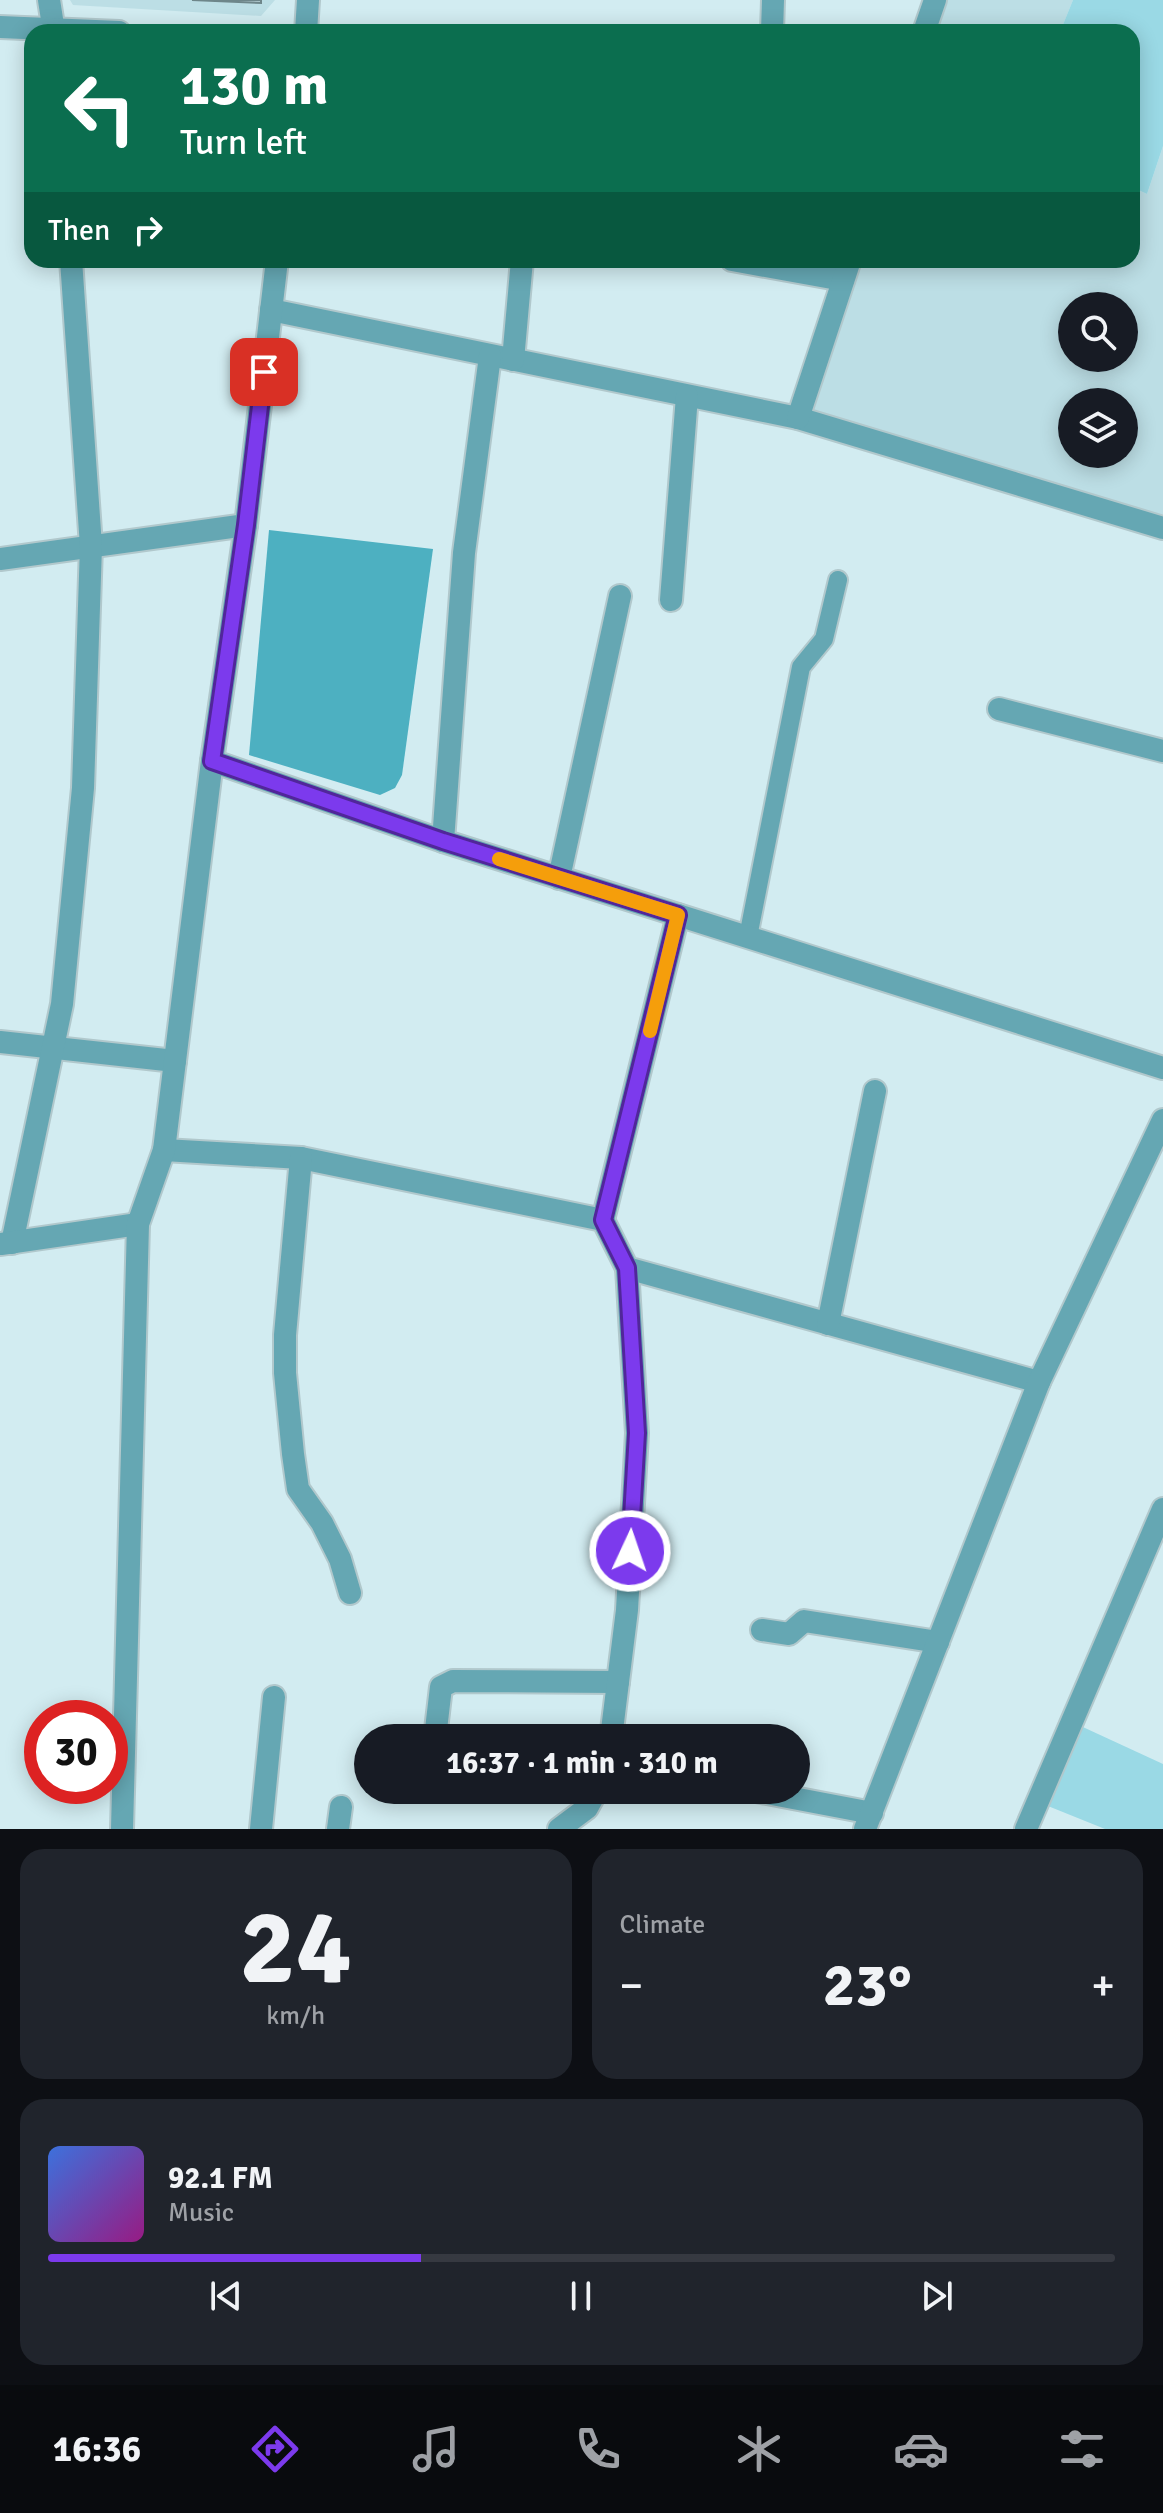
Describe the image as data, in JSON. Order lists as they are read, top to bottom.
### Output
{
  "page": {
    "turn": ["130 m", "Turn left"],
    "then": "Then",
    "limit": "30",
    "trip": "16:37 · 1 min · 310 m",
    "tile": [
      ["24", "km/h"],
      "Climate"
    ],
    "heat": ["−", "23°", "+"],
    "song": ["92.1 FM", "Music"],
    "tabs": "16:36"
  }
}
